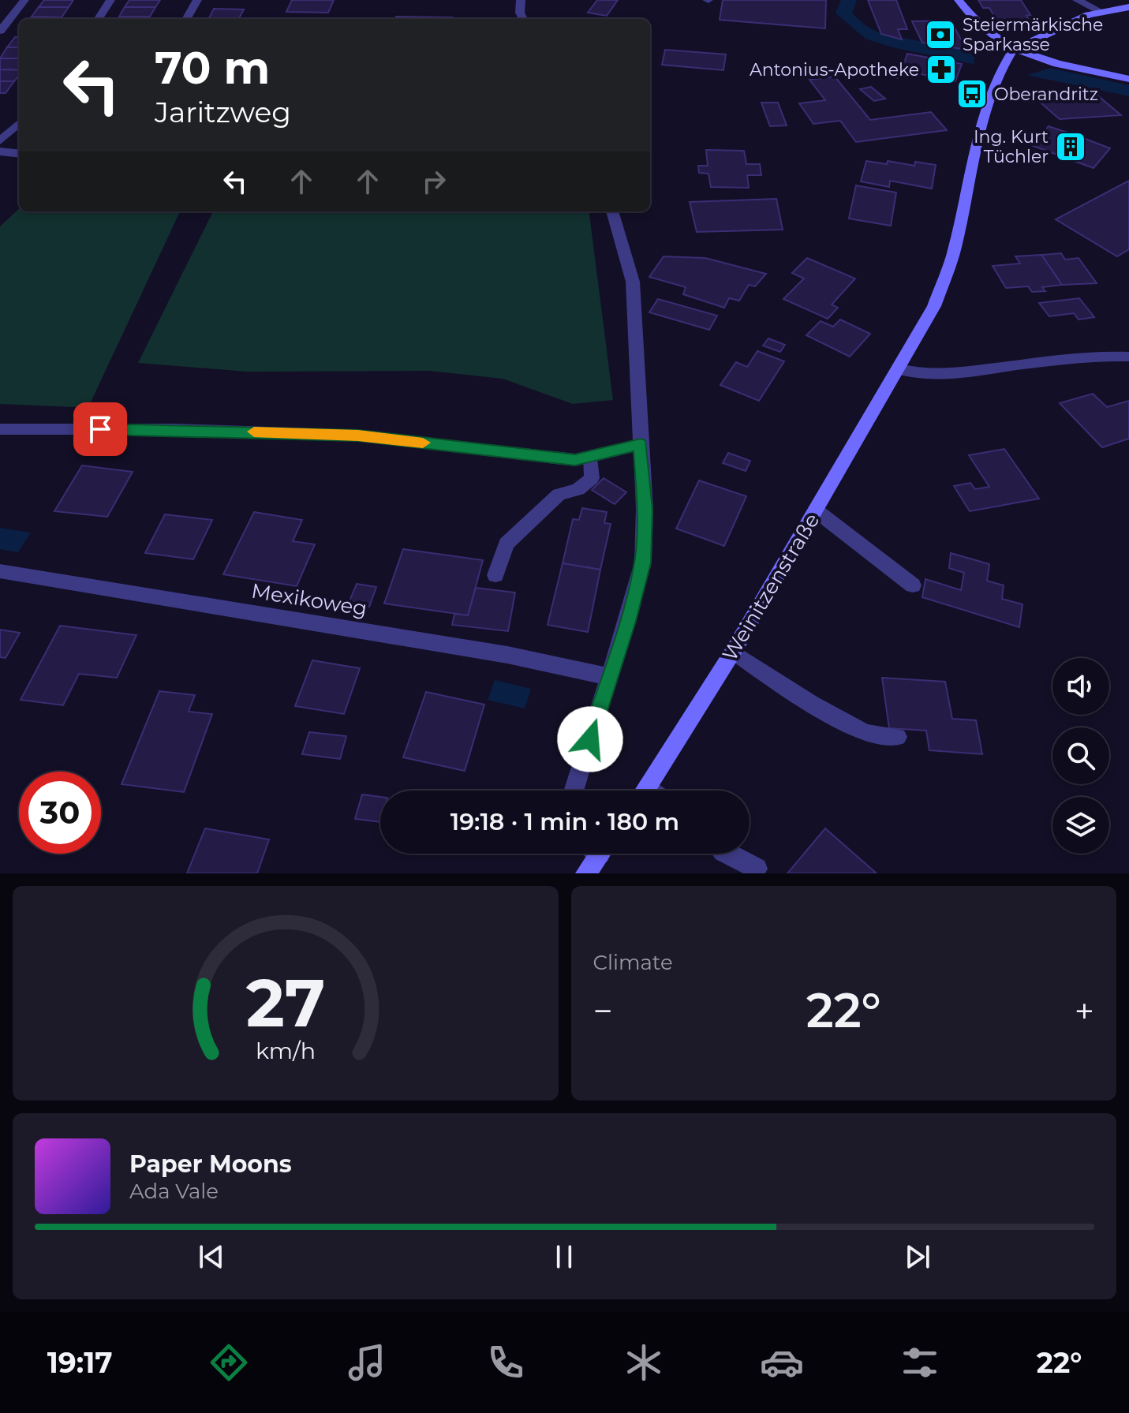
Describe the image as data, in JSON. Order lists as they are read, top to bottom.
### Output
{
  "streets": {
    "main road": ["Weinitzenstraße"],
    "street": ["Mexikoweg"]
  },
  "places": {
    "bank": ["Steiermärkische Sparkasse"],
    "pharmacy": ["Antonius-Apotheke"],
    "bus stop": ["Oberandritz"],
    "building": ["Ing. Kurt Tüchler"]
  },
  "page": {
    "turn": ["70 m", "Jaritzweg"],
    "limit": "30",
    "trip": "19:18 · 1 min · 180 m",
    "tile": "Climate",
    "heat": ["−", "22°", "+"],
    "song": ["Paper Moons", "Ada Vale"],
    "tabs": ["19:17", "22°"],
    "gauge": ["27", "km/h"]
  }
}
